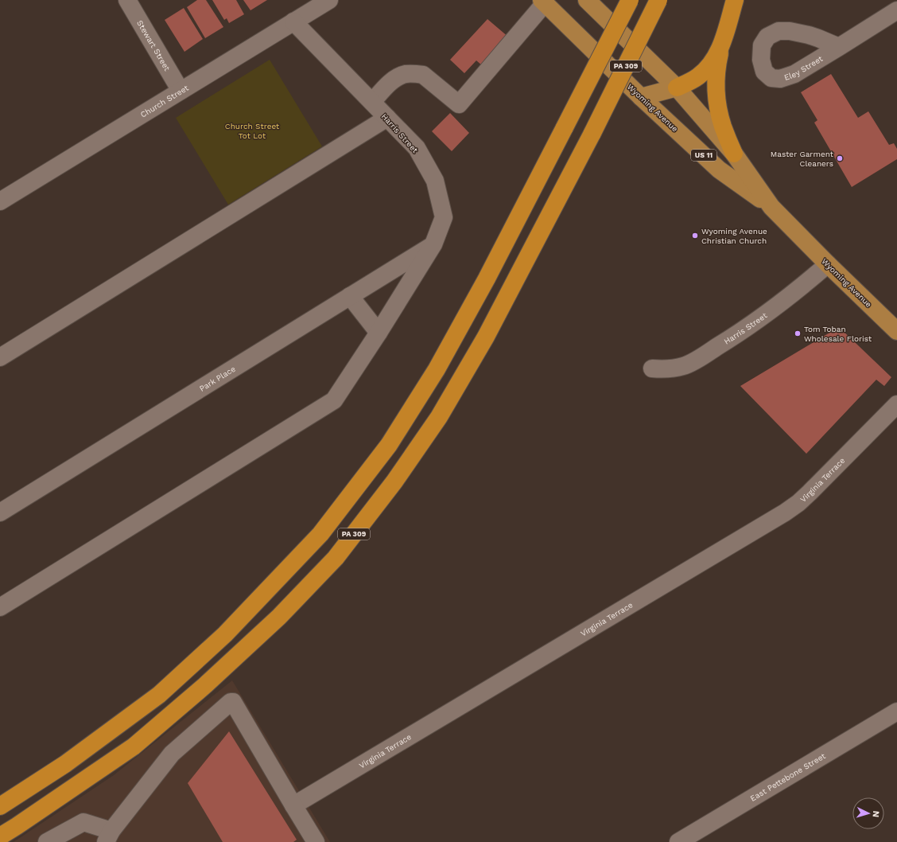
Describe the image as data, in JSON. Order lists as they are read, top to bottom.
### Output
{
  "streets": {
    "highway": ["PA 309"],
    "main road": ["Wyoming Avenue", "US 11"],
    "street": [
      "Stewart Street",
      "Church Street",
      "Harris Street",
      "Park Place",
      "Virginia Terrace",
      "East Pettebone Street"
    ]
  },
  "crossings": [
    ["Stewart Street", "Church Street"],
    ["Church Street", "Harris Street"],
    ["Wyoming Avenue", "Harris Street"],
    ["Harris Street", "Park Place"]
  ],
  "parks": ["Church Street Tot Lot"],
  "places": ["Master Garment Cleaners", "Wyoming Avenue Christian Church", "Tom Toban Wholesale Florist"],
  "north": "right"
}
